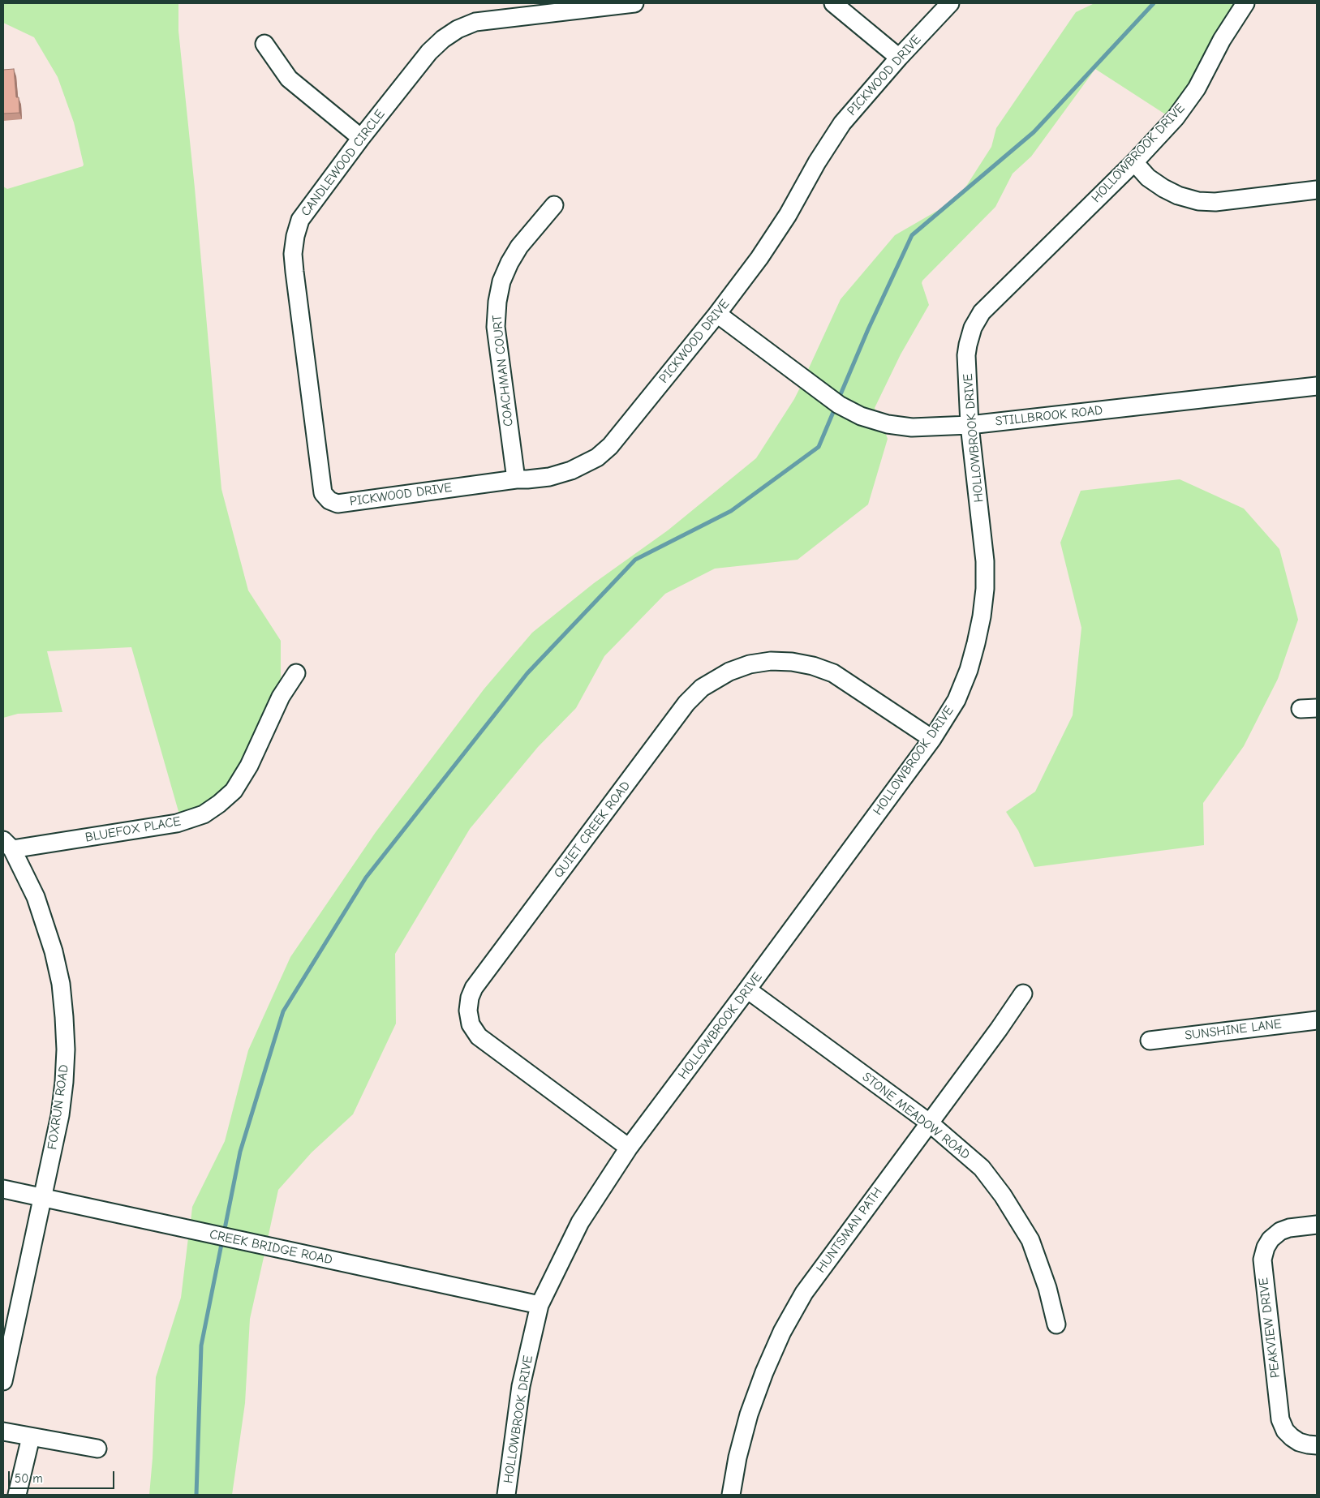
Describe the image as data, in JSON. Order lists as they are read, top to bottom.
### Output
{
  "streets": {
    "street": [
      "PICKWOOD DRIVE",
      "HOLLOWBROOK DRIVE",
      "CANDLEWOOD CIRCLE",
      "COACHMAN COURT",
      "STILLBROOK ROAD",
      "BLUEFOX PLACE",
      "QUIET CREEK ROAD",
      "SUNSHINE LANE",
      "FOXRUN ROAD",
      "STONE MEADOW ROAD",
      "HUNTSMAN PATH",
      "CREEK BRIDGE ROAD",
      "PEAKVIEW DRIVE"
    ]
  },
  "crossings": [
    ["PICKWOOD DRIVE", "CANDLEWOOD CIRCLE"],
    ["PICKWOOD DRIVE", "COACHMAN COURT"],
    ["PICKWOOD DRIVE", "STILLBROOK ROAD"],
    ["HOLLOWBROOK DRIVE", "STILLBROOK ROAD"],
    ["HOLLOWBROOK DRIVE", "QUIET CREEK ROAD"],
    ["HOLLOWBROOK DRIVE", "STONE MEADOW ROAD"],
    ["HOLLOWBROOK DRIVE", "CREEK BRIDGE ROAD"],
    ["BLUEFOX PLACE", "FOXRUN ROAD"],
    ["FOXRUN ROAD", "CREEK BRIDGE ROAD"],
    ["STONE MEADOW ROAD", "HUNTSMAN PATH"]
  ],
  "scale_bar": "50 m"
}
